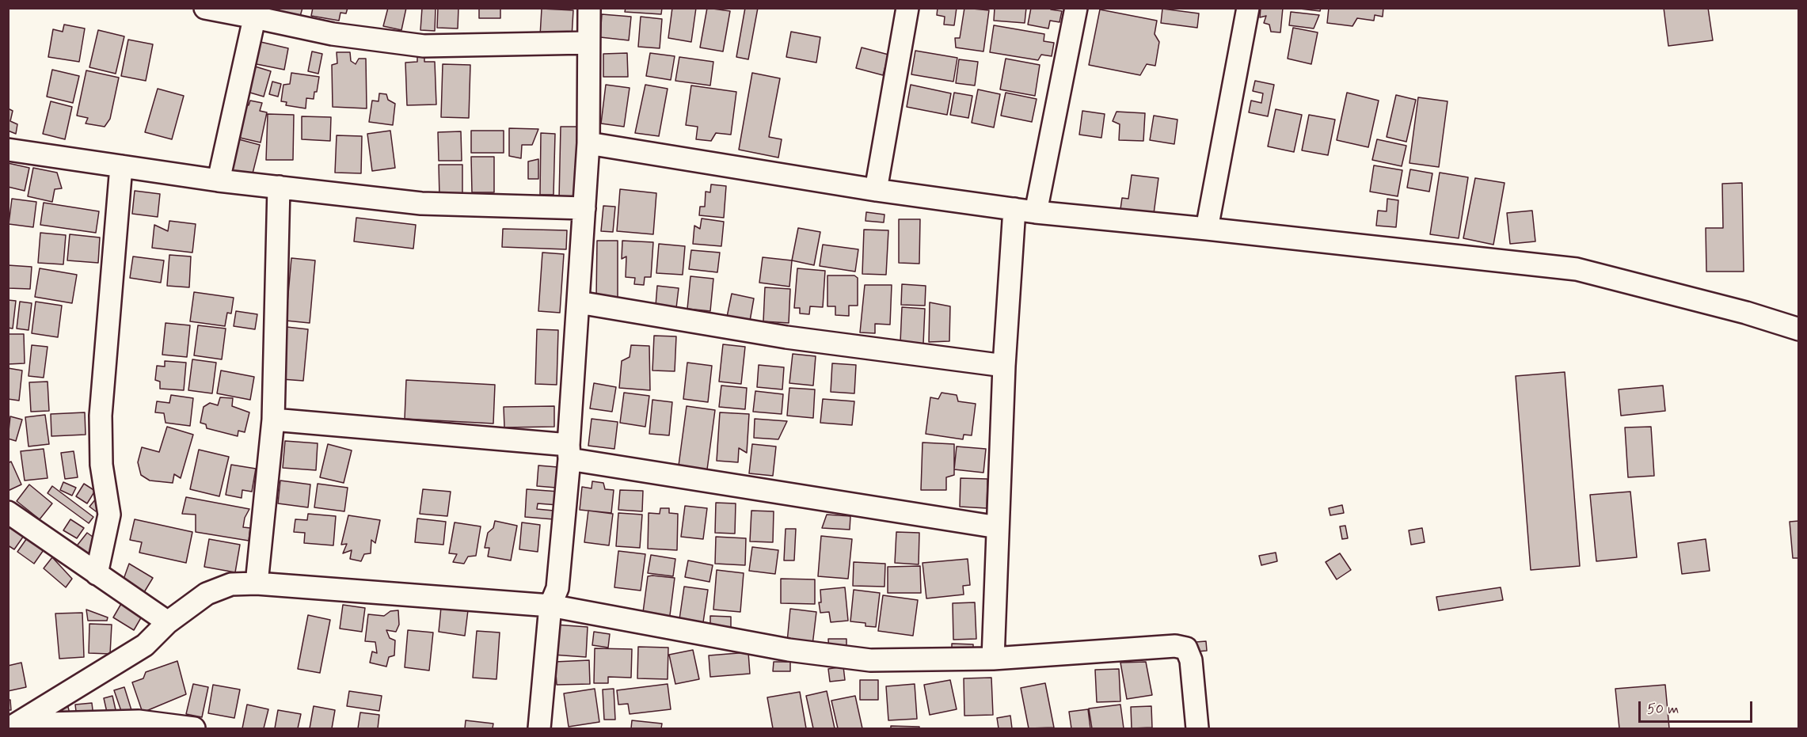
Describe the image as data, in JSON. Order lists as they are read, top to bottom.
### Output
{
  "scale_bar": "50 m"
}
